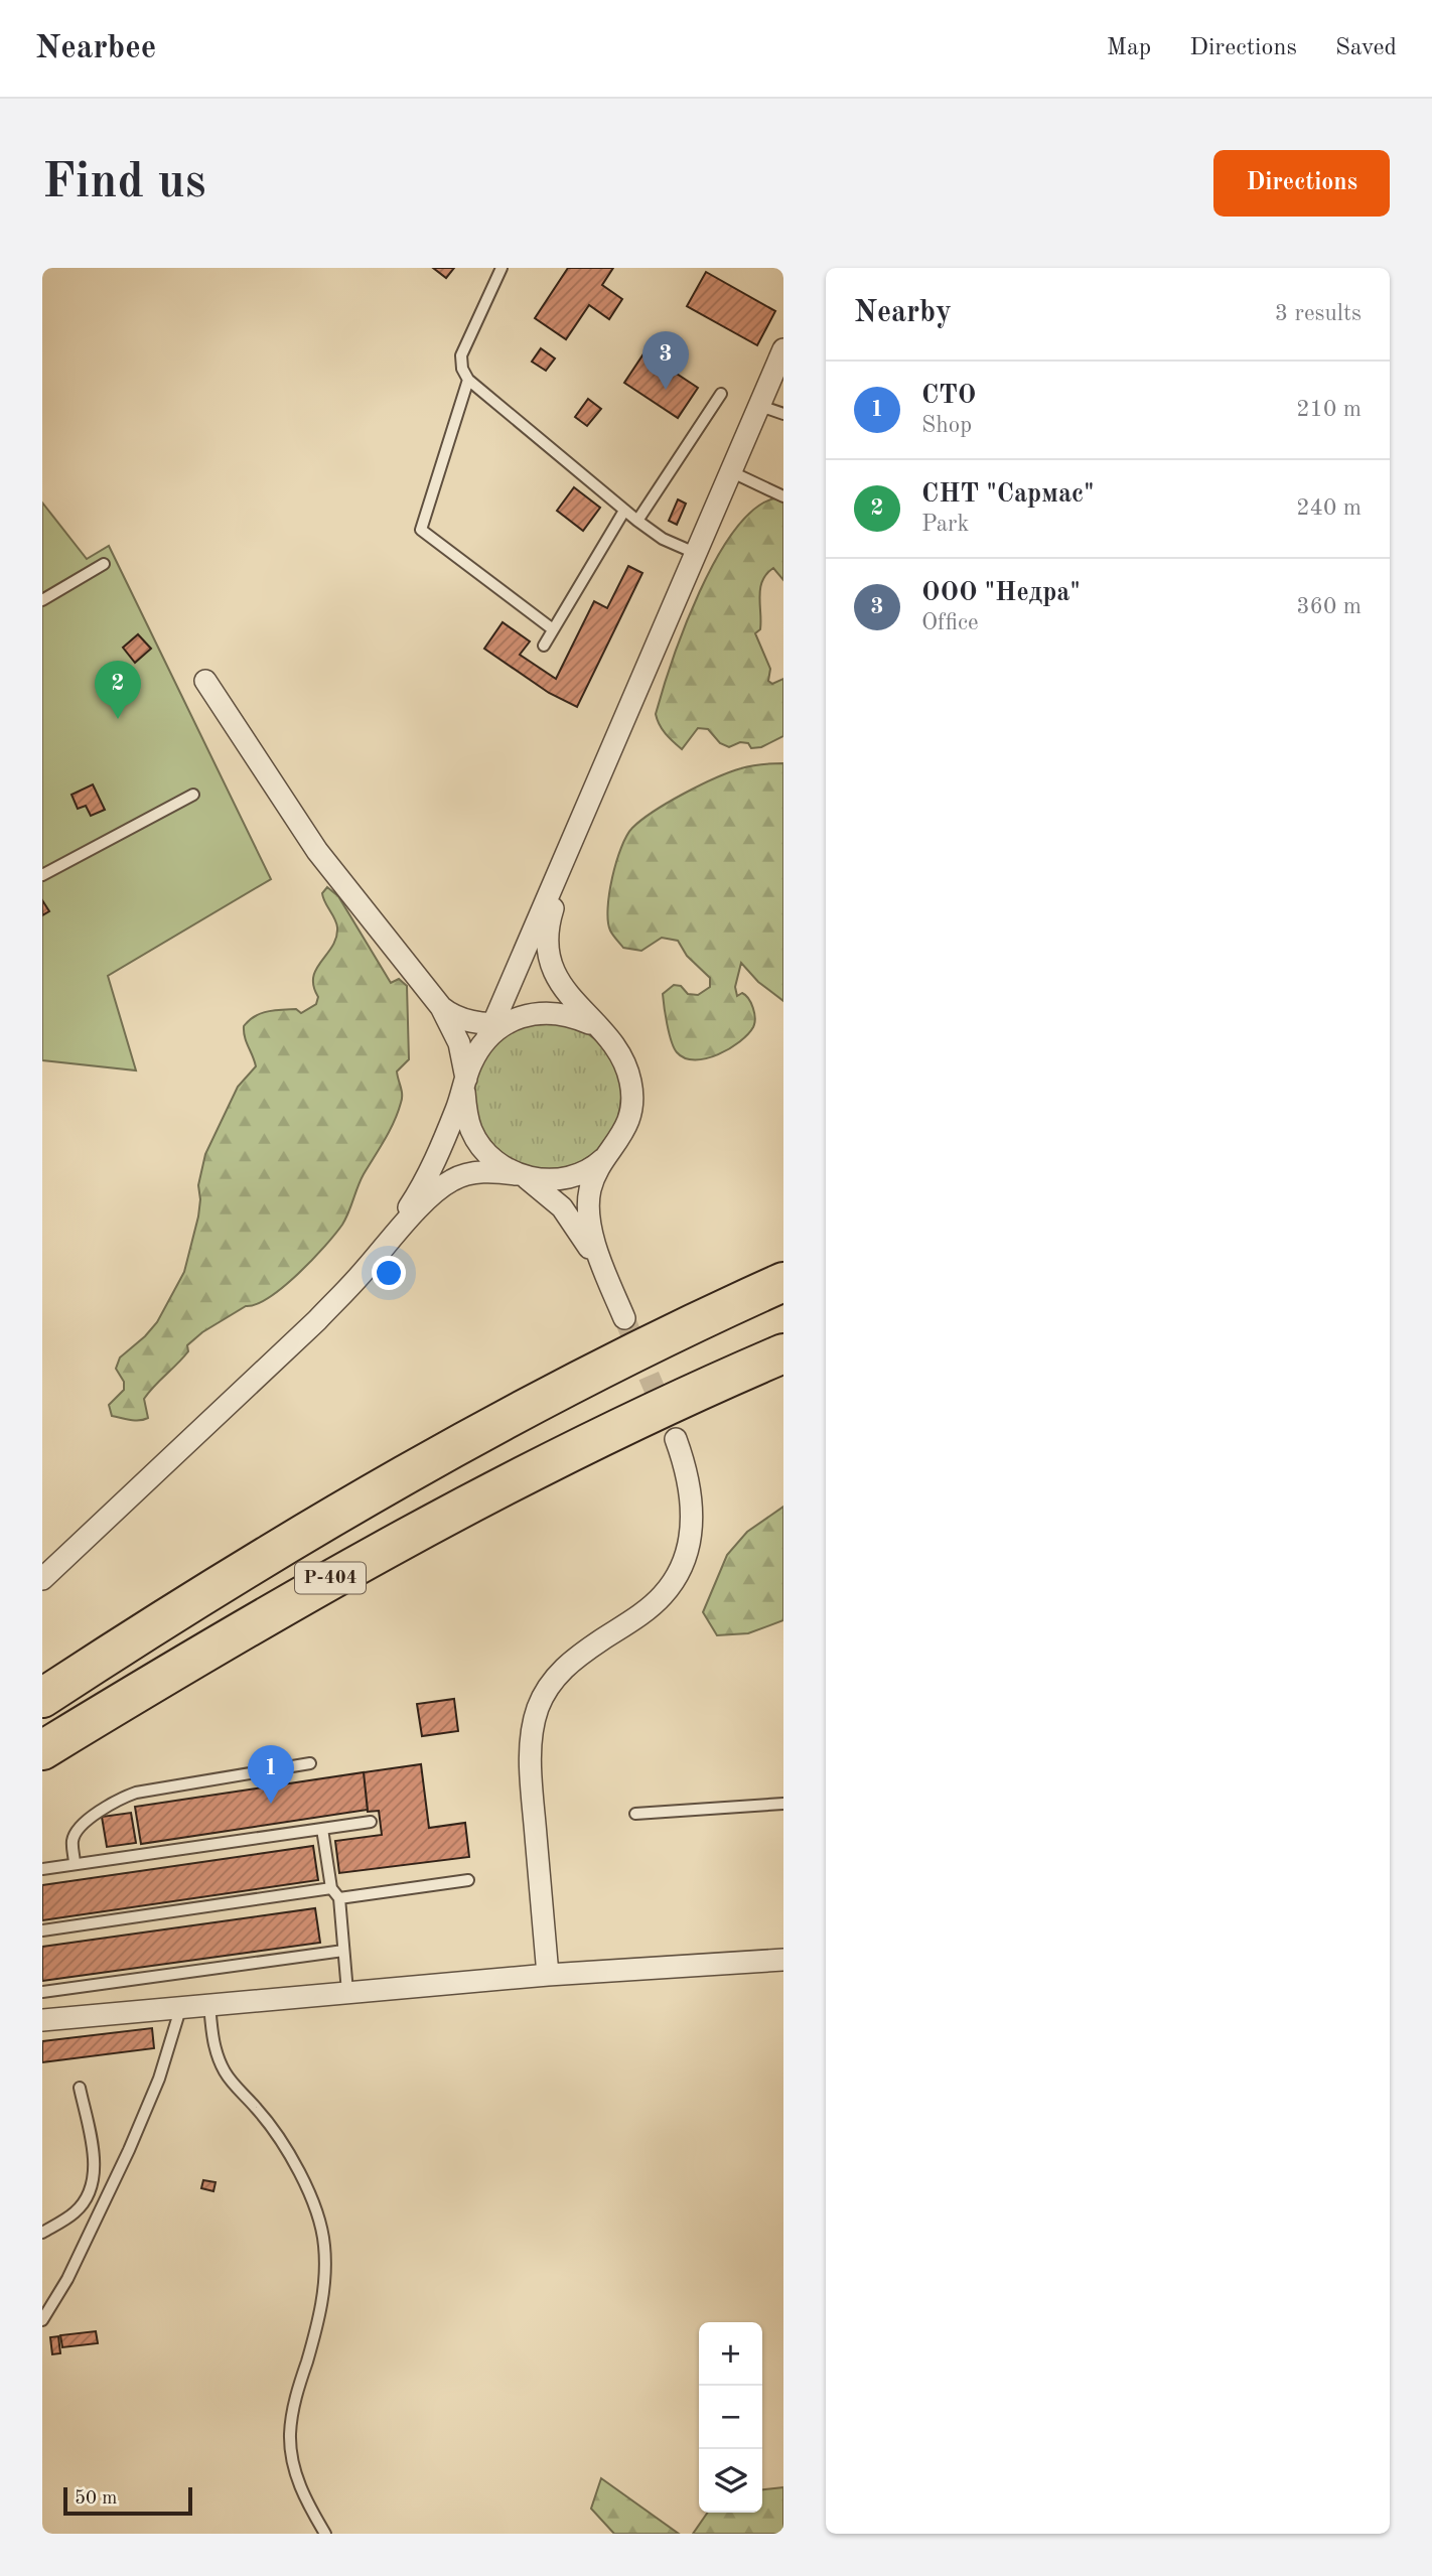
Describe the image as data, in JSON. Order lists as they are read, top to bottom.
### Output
{
  "streets": {
    "highway": ["Р-404"]
  },
  "scale_bar": "50 m",
  "page": {
    "header": "Nearbee",
    "nav": ["Map", "Directions", "Saved"],
    "buttons": "Directions",
    "title": "Find us",
    "heading": ["Nearby", "3 results"],
    "pins": ["3", "2", "1"],
    "list": [
      {
        "mark": "1",
        "name": "СТО",
        "note": "Shop",
        "value": "210 m"
      },
      {
        "mark": "2",
        "name": "СНТ \"Сармас\"",
        "note": "Park",
        "value": "240 m"
      },
      {
        "mark": "3",
        "name": "ООО \"Недра\"",
        "note": "Office",
        "value": "360 m"
      }
    ],
    "map_buttons": ["+", "−"],
    "scale": "50 m"
  }
}
